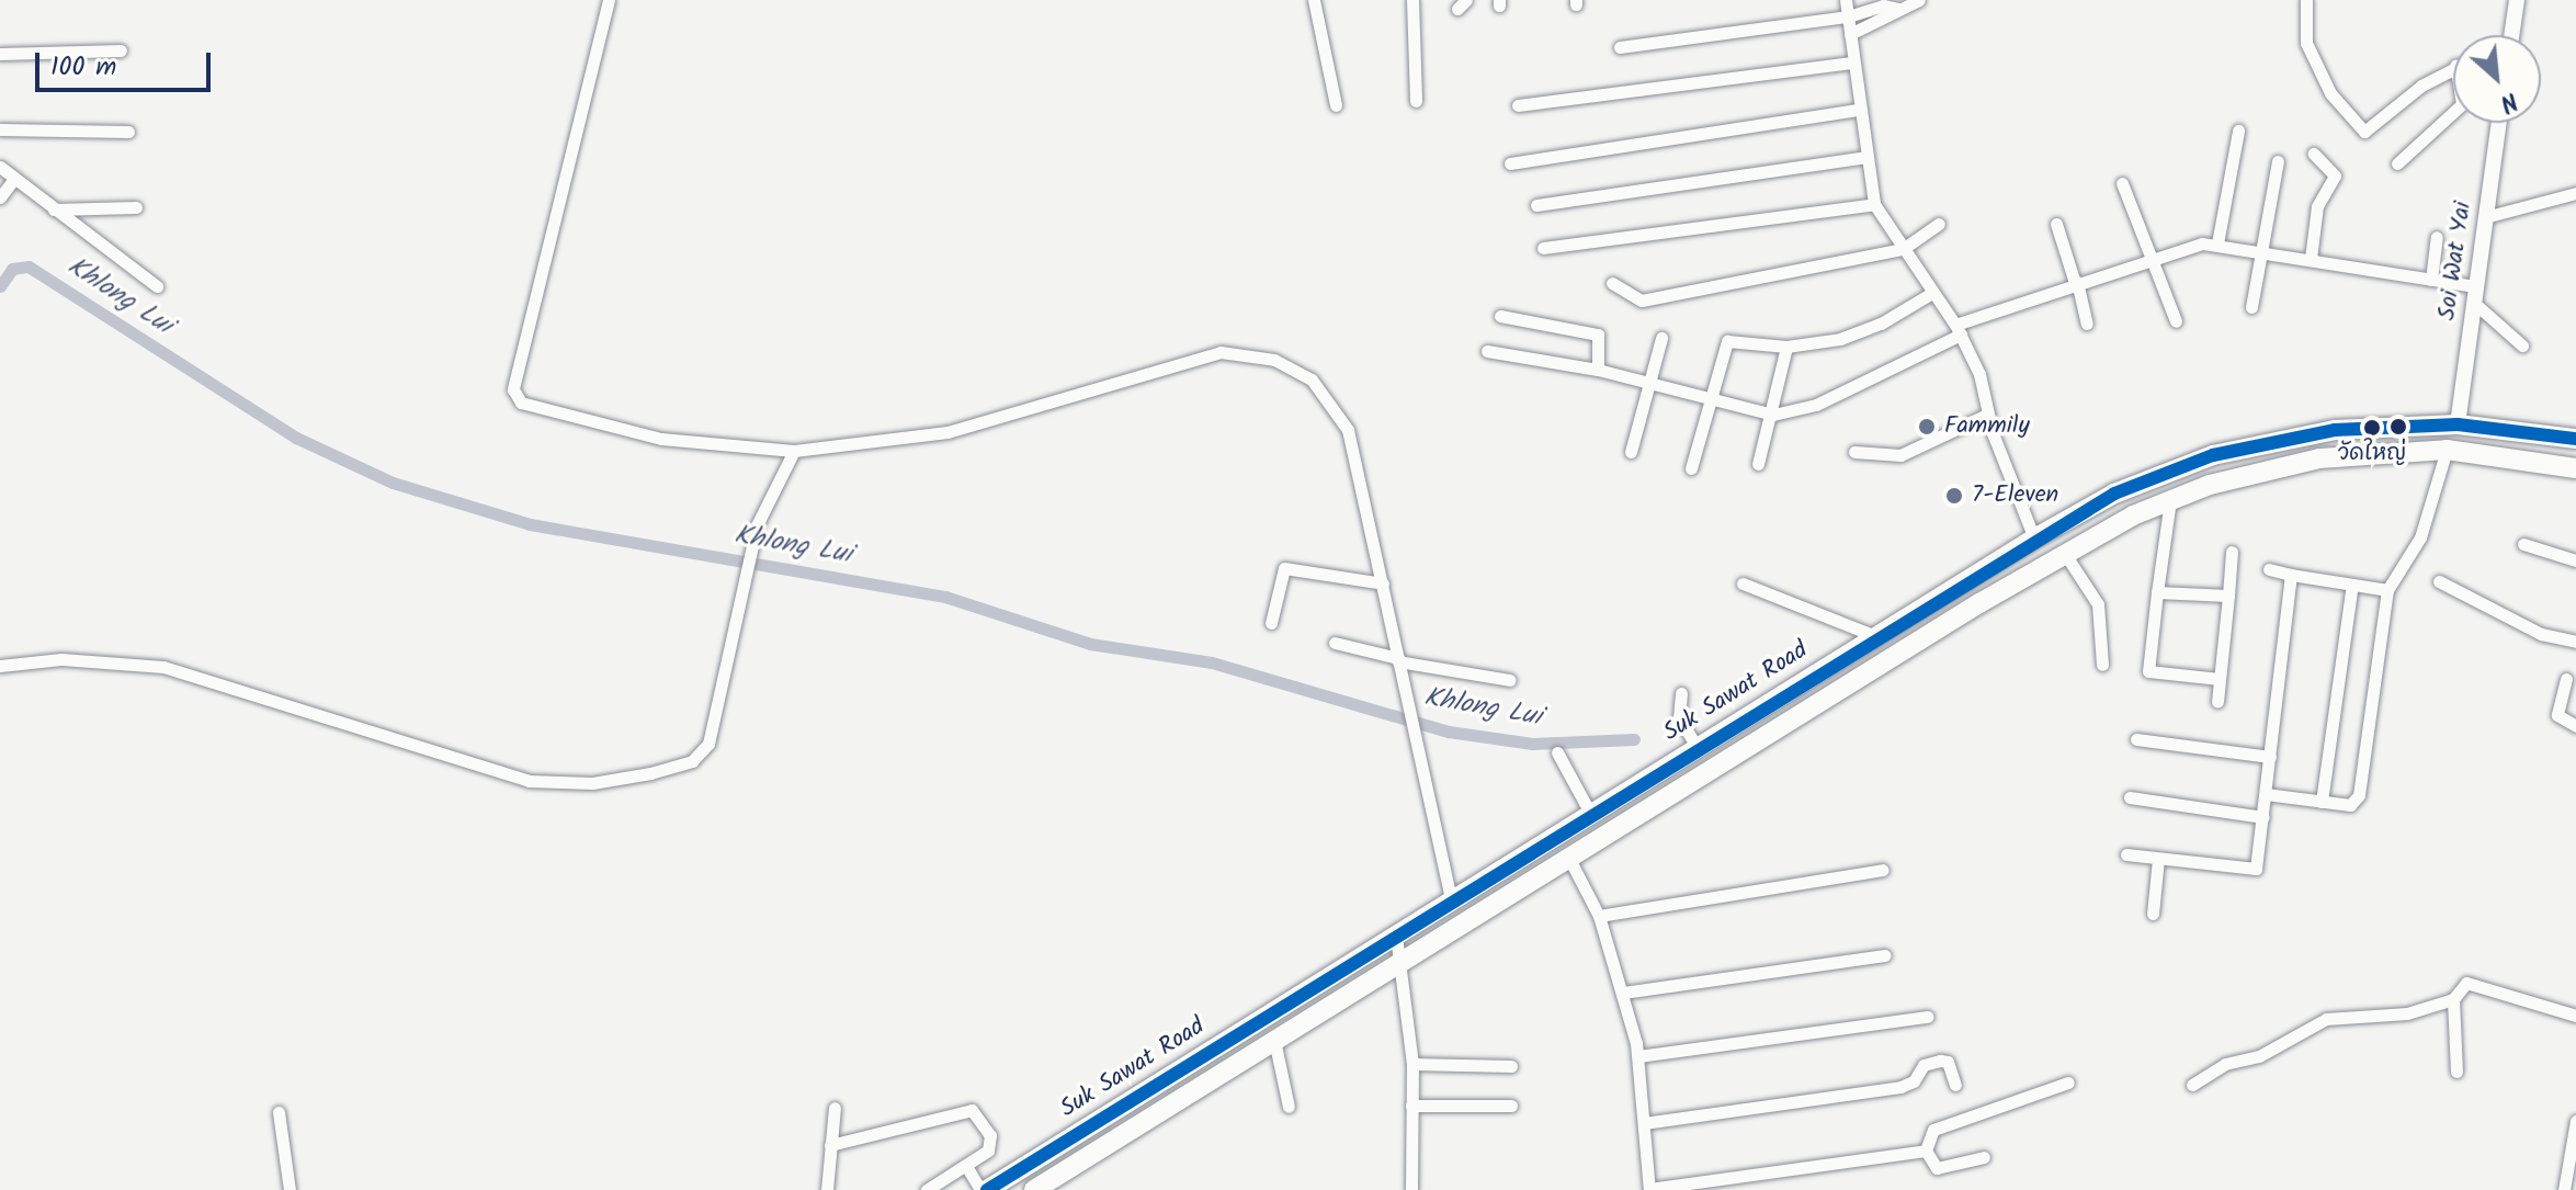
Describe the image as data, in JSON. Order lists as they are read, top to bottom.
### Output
{
  "streets": {
    "main road": ["Suk Sawat Road"],
    "street": ["Soi Wat Yai"]
  },
  "crossings": [
    ["Soi Wat Yai", "Suk Sawat Road"]
  ],
  "water": ["Khlong Lui"],
  "places": ["Fammily", "วัดใหญ่", "7-Eleven"],
  "scale_bar": "100 m",
  "north": "bottom right"
}
